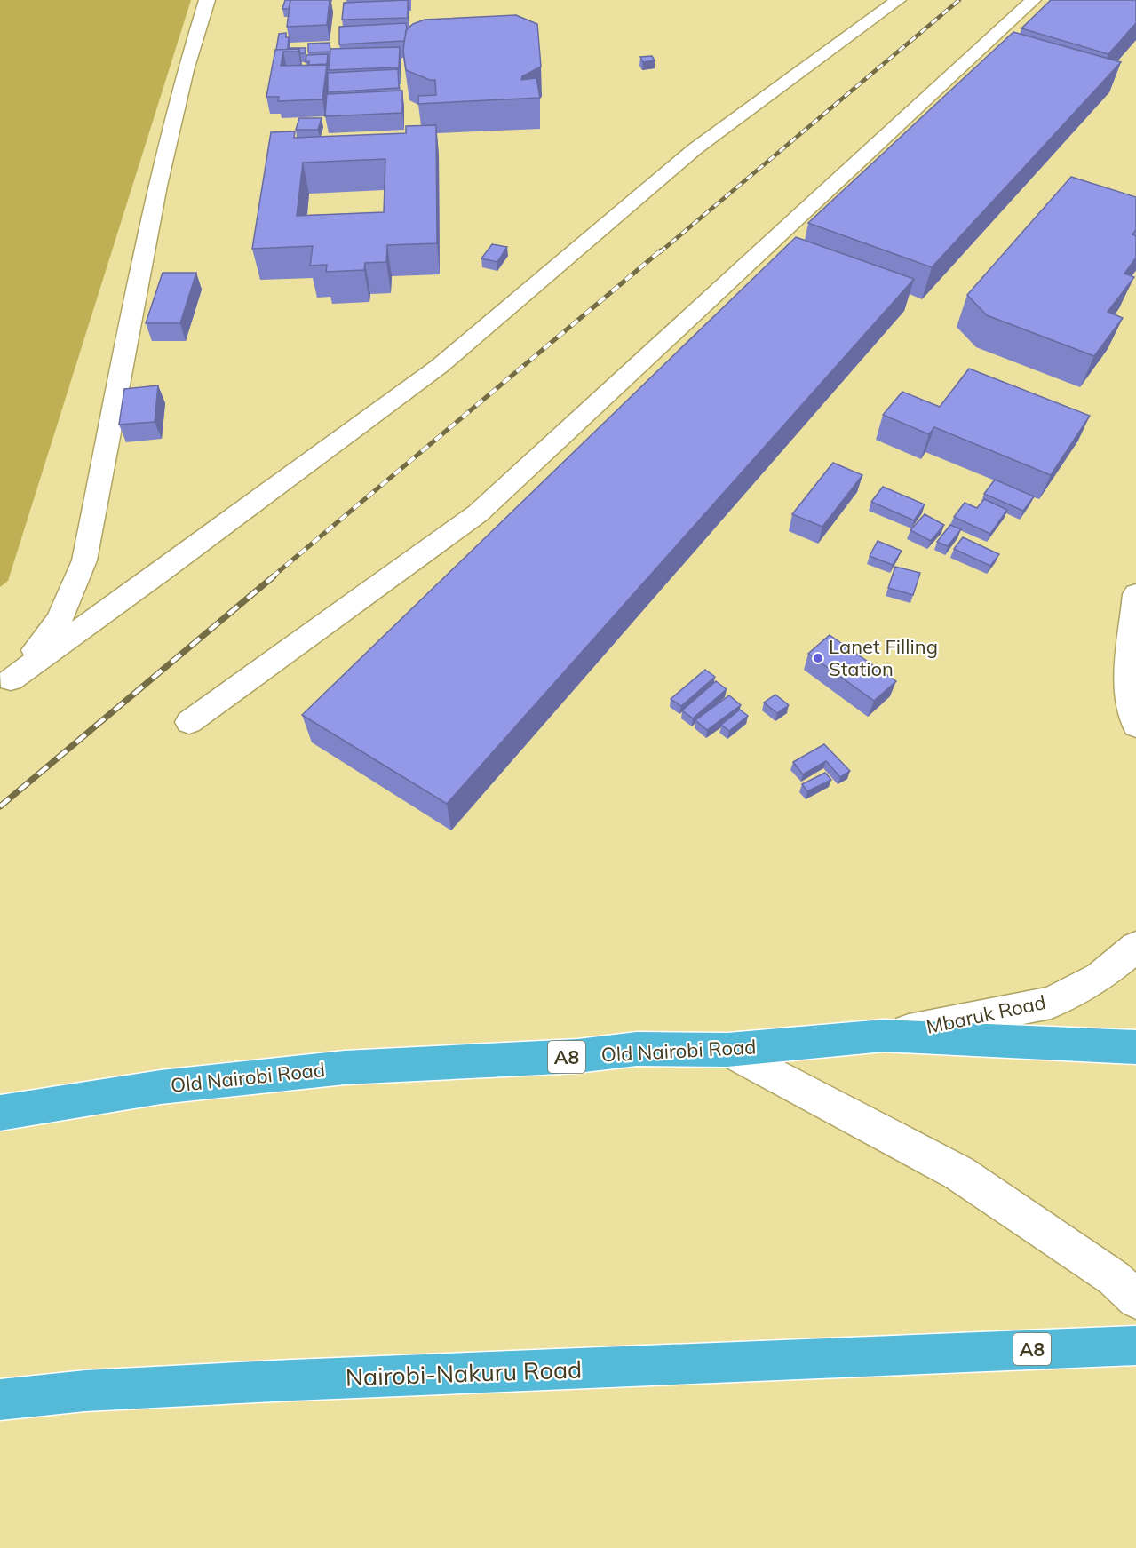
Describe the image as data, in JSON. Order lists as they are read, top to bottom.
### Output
{
  "streets": {
    "highway": ["Old Nairobi Road", "A8", "Nairobi-Nakuru Road"],
    "street": ["Mbaruk Road"]
  },
  "crossings": [
    ["Mbaruk Road", "Old Nairobi Road"]
  ],
  "places": ["Lanet Filling Station"]
}
